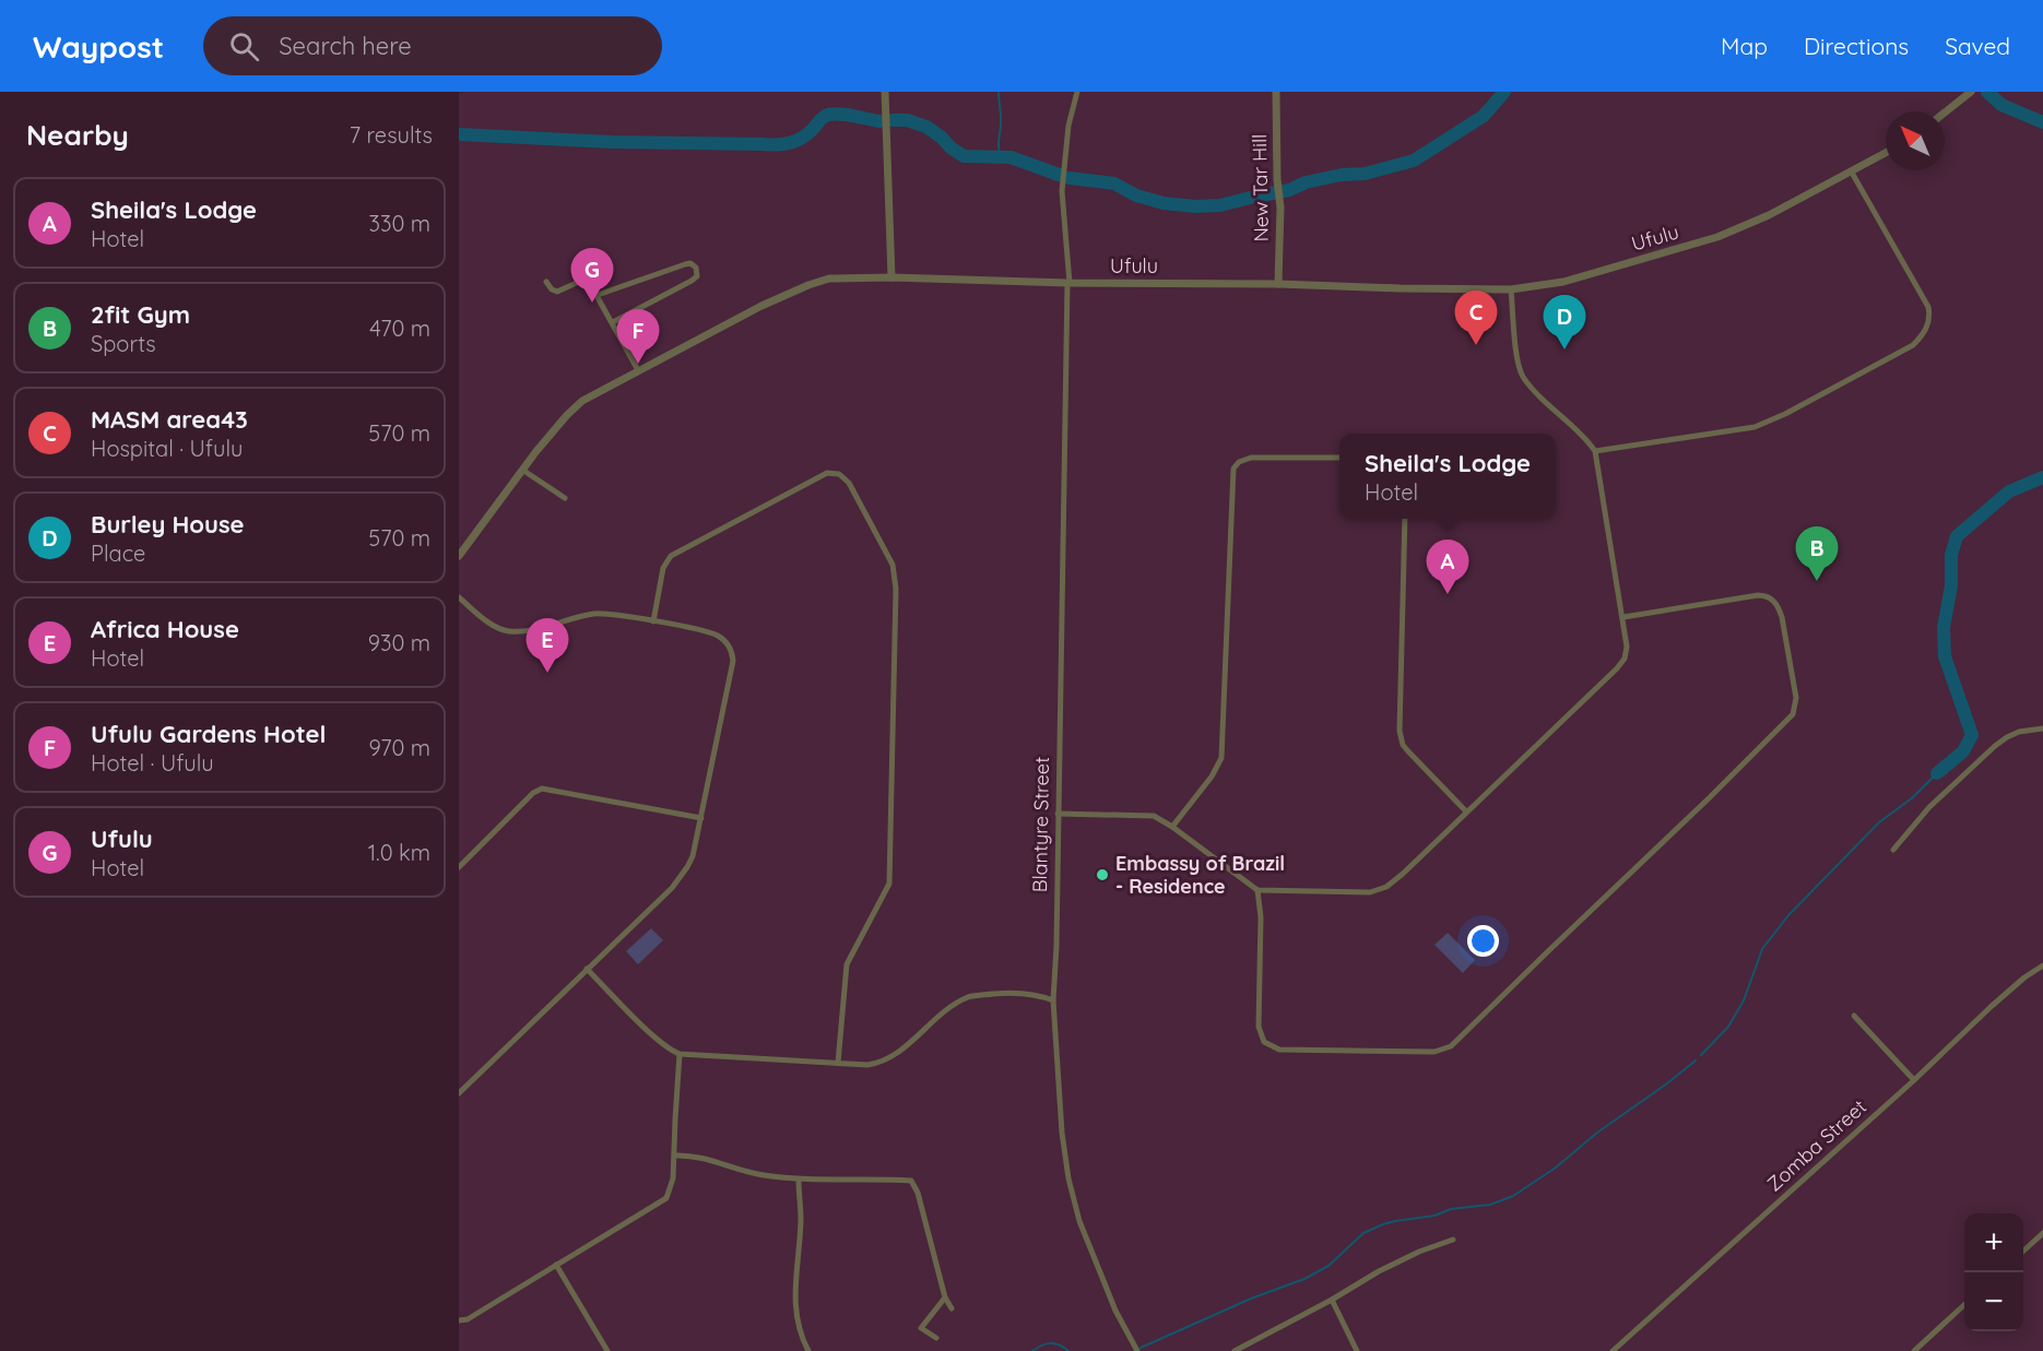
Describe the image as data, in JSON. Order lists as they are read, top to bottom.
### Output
{
  "streets": {
    "street": [
      "New Tar Hill",
      "Ufulu",
      "Blantyre Street",
      "Zomba Street"
    ]
  },
  "crossings": [
    ["New Tar Hill", "Ufulu"],
    ["Ufulu", "Blantyre Street"]
  ],
  "places": ["Embassy of Brazil - Residence"],
  "north": "top left",
  "page": {
    "header": "Waypost",
    "search": "Search here",
    "nav": ["Map", "Directions", "Saved"],
    "heading": ["Nearby", "7 results"],
    "list": [
      {
        "mark": "A",
        "name": "Sheila's Lodge",
        "note": "Hotel",
        "value": "330 m"
      },
      {
        "mark": "B",
        "name": "2fit Gym",
        "note": "Sports",
        "value": "470 m"
      },
      {
        "mark": "C",
        "name": "MASM area43",
        "note": "Hospital · Ufulu",
        "value": "570 m"
      },
      {
        "mark": "D",
        "name": "Burley House",
        "note": "Place",
        "value": "570 m"
      },
      {
        "mark": "E",
        "name": "Africa House",
        "note": "Hotel",
        "value": "930 m"
      },
      {
        "mark": "F",
        "name": "Ufulu Gardens Hotel",
        "note": "Hotel · Ufulu",
        "value": "970 m"
      },
      {
        "mark": "G",
        "name": "Ufulu",
        "note": "Hotel",
        "value": "1.0 km"
      }
    ],
    "pins": [
      "G",
      "C",
      "D",
      "F",
      "B",
      "A",
      "E"
    ],
    "popup": ["Sheila's Lodge", "Hotel"],
    "map_buttons": ["+", "−"]
  }
}
